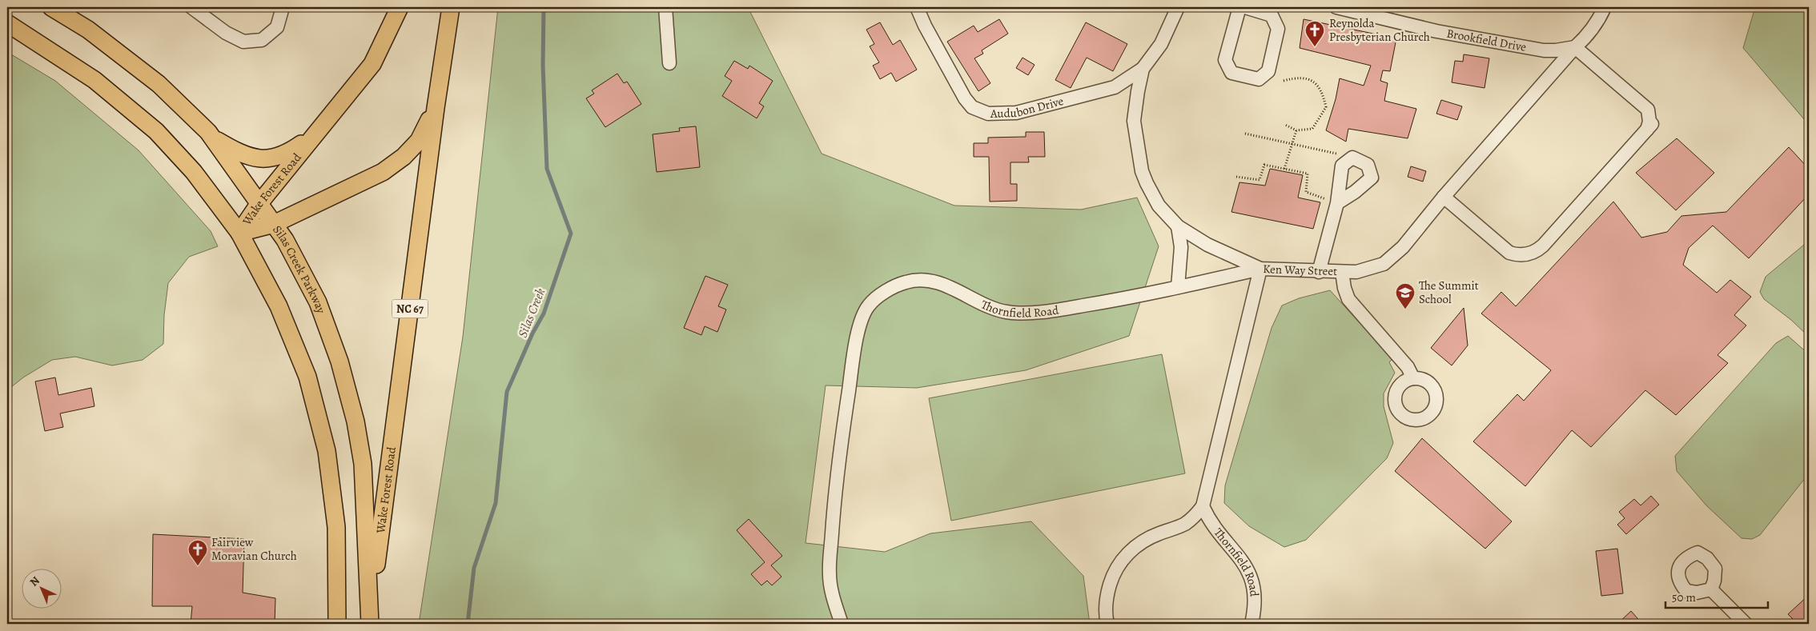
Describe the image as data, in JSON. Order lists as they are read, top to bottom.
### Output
{
  "streets": {
    "main road": ["Wake Forest Road", "Silas Creek Parkway", "NC 67"],
    "street": [
      "Brookfield Drive",
      "Audubon Drive",
      "Ken Way Street",
      "Thornfield Road"
    ]
  },
  "crossings": [
    ["Brookfield Drive", "Ken Way Street"],
    ["Audubon Drive", "Ken Way Street"],
    ["Wake Forest Road", "Silas Creek Parkway"],
    ["Ken Way Street", "Thornfield Road"]
  ],
  "water": ["Silas Creek"],
  "places": {
    "church": ["Reynolda Presbyterian Church", "Fairview Moravian Church"],
    "school or university": ["The Summit School"]
  },
  "scale_bar": "50 m",
  "north": "top left"
}
